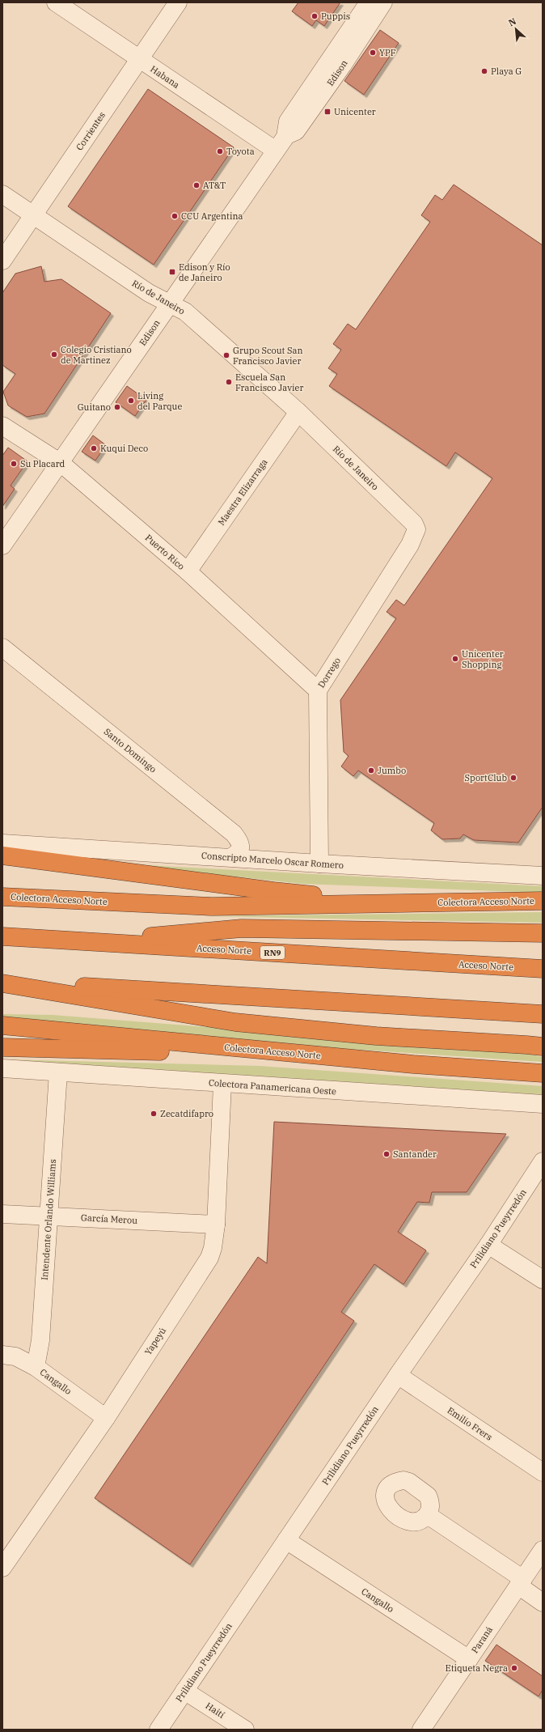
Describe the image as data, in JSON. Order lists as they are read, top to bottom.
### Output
{
  "streets": {
    "highway": ["Colectora Acceso Norte", "Acceso Norte", "RN9"],
    "street": [
      "Edison",
      "Habana",
      "Corrientes",
      "Río de Janeiro",
      "Maestra Elizarraga",
      "Puerto Rico",
      "Dorrego",
      "Santo Domingo",
      "Conscripto Marcelo Oscar Romero",
      "Colectora Panamericana Oeste",
      "García Merou",
      "Intendente Orlando Williams",
      "Prilidiano Pueyrredón",
      "Yapeyú",
      "Cangallo",
      "Emilio Frers",
      "Paraná",
      "Haití"
    ]
  },
  "crossings": [
    ["Edison", "Habana"],
    ["Edison", "Río de Janeiro"],
    ["Edison", "Puerto Rico"],
    ["Habana", "Corrientes"],
    ["Corrientes", "Río de Janeiro"],
    ["Río de Janeiro", "Maestra Elizarraga"],
    ["Río de Janeiro", "Dorrego"],
    ["Maestra Elizarraga", "Puerto Rico"],
    ["Puerto Rico", "Dorrego"],
    ["Dorrego", "Conscripto Marcelo Oscar Romero"],
    ["Santo Domingo", "Conscripto Marcelo Oscar Romero"],
    ["Colectora Panamericana Oeste", "Intendente Orlando Williams"],
    ["Colectora Panamericana Oeste", "Yapeyú"],
    ["García Merou", "Intendente Orlando Williams"],
    ["García Merou", "Yapeyú"],
    ["Intendente Orlando Williams", "Cangallo"],
    ["Prilidiano Pueyrredón", "Cangallo"],
    ["Prilidiano Pueyrredón", "Emilio Frers"],
    ["Prilidiano Pueyrredón", "Haití"],
    ["Yapeyú", "Cangallo"],
    ["Cangallo", "Paraná"]
  ],
  "places": {
    "other": [
      "Puppis",
      "YPF",
      "Playa G",
      "Toyota",
      "AT&T",
      "CCU Argentina",
      "Colegio Cristiano de Martinez",
      "Grupo Scout San Francisco Javier",
      "Escuela San Francisco Javier",
      "Living del Parque",
      "Guitano",
      "Kuqui Deco",
      "Su Placard",
      "Unicenter Shopping",
      "Jumbo",
      "SportClub",
      "Zecatdifapro",
      "Santander",
      "Etiqueta Negra"
    ],
    "transit": ["Unicenter", "Edison y Río de Janeiro"]
  },
  "north": "top left"
}
